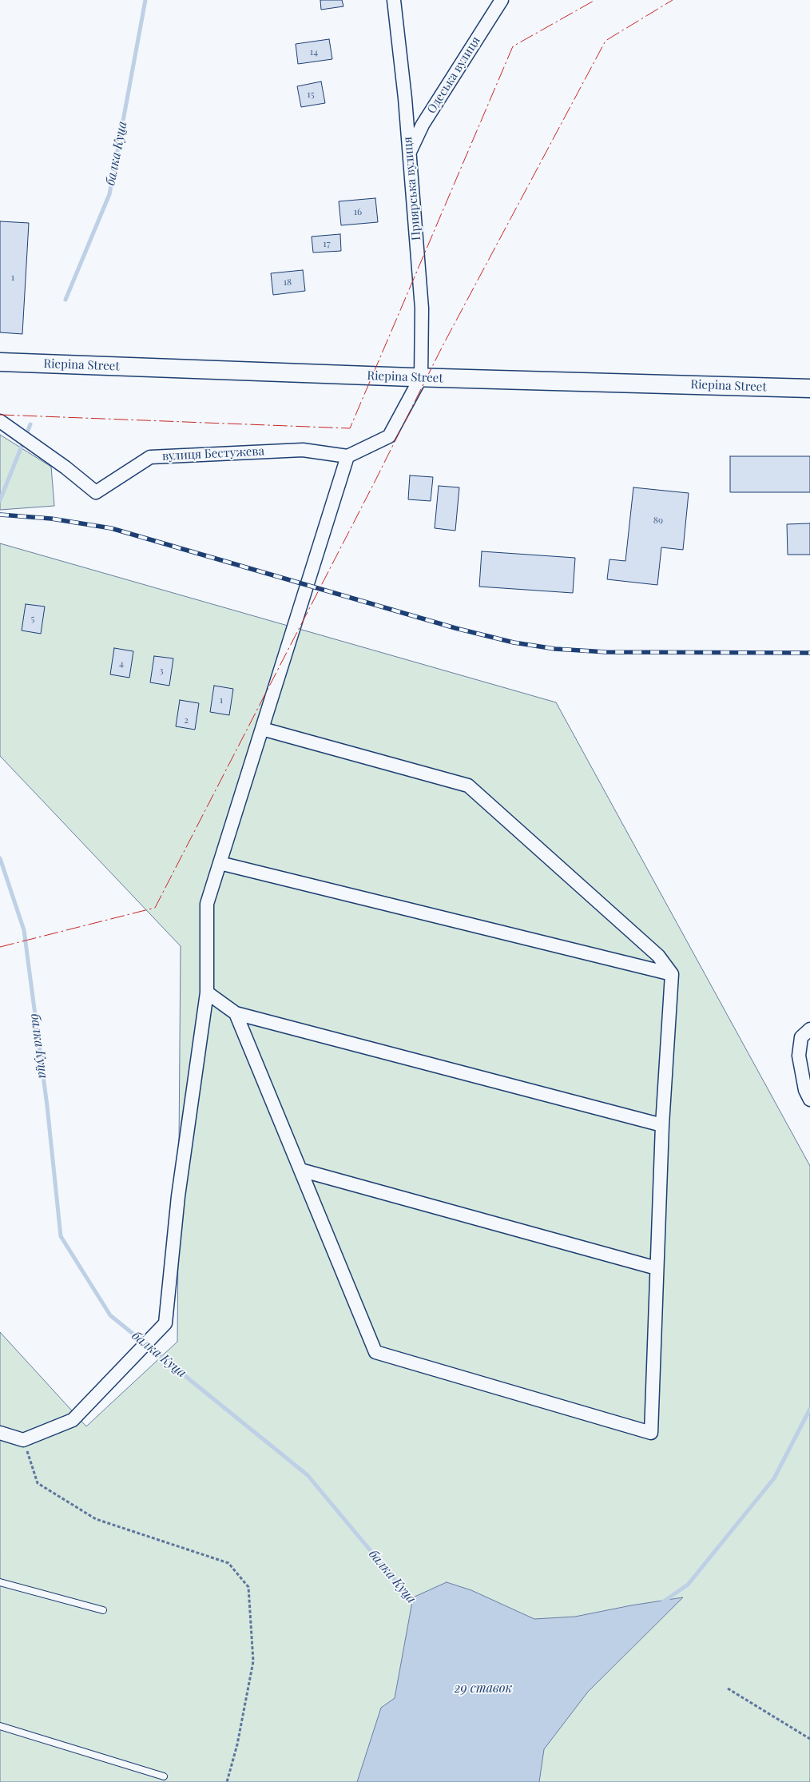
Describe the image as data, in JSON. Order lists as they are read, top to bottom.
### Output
{
  "streets": {
    "street": [
      "Одеська вулиця",
      "Приярська вулиця",
      "Riepina Street",
      "вулиця Бестужева"
    ]
  },
  "crossings": [
    ["Одеська вулиця", "Приярська вулиця"],
    ["Приярська вулиця", "Riepina Street"]
  ],
  "water": ["балка Куца", "29 ставок"],
  "house_numbers": [
    "14",
    "15",
    "16",
    "17",
    "1",
    "18",
    "89",
    "5",
    "4",
    "3",
    "1",
    "2"
  ]
}
